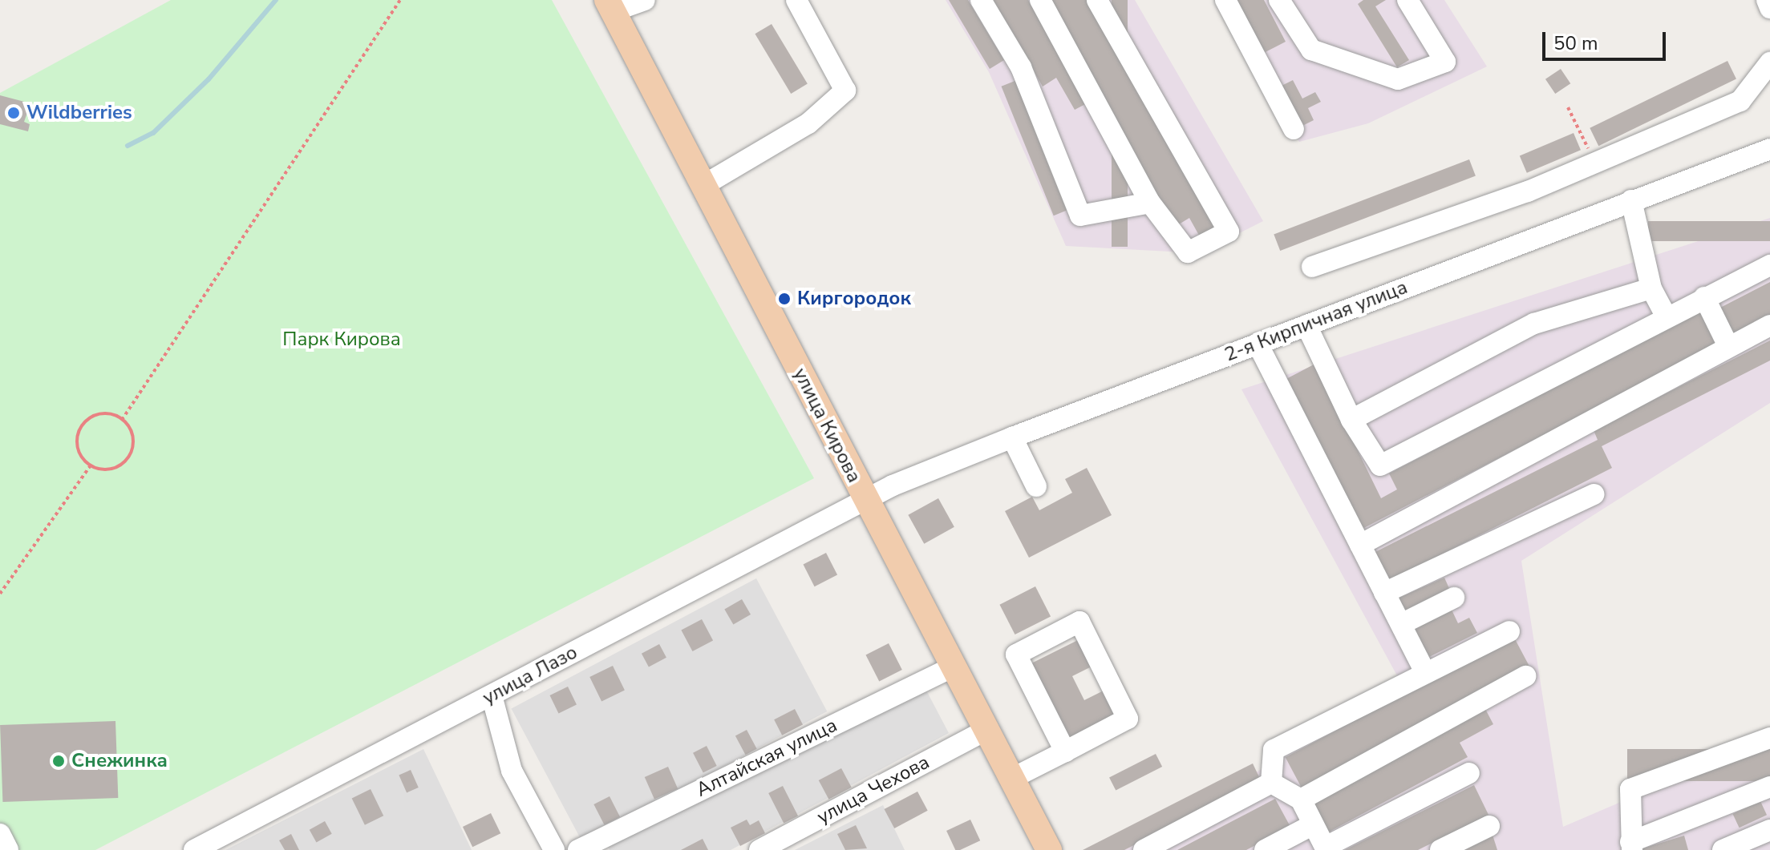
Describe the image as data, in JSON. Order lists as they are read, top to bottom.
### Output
{
  "streets": {
    "main road": ["улица Кирова"],
    "street": [
      "2-я Кирпичная улица",
      "улица Лазо",
      "Алтайская улица",
      "улица Чехова"
    ]
  },
  "crossings": [
    ["2-я Кирпичная улица", "улица Кирова"],
    ["2-я Кирпичная улица", "улица Лазо"],
    ["улица Кирова", "улица Лазо"],
    ["улица Кирова", "Алтайская улица"],
    ["улица Кирова", "улица Чехова"]
  ],
  "parks": ["Парк Кирова"],
  "places": ["Wildberries", "Киргородок", "Снежинка"],
  "scale_bar": "50 m"
}
